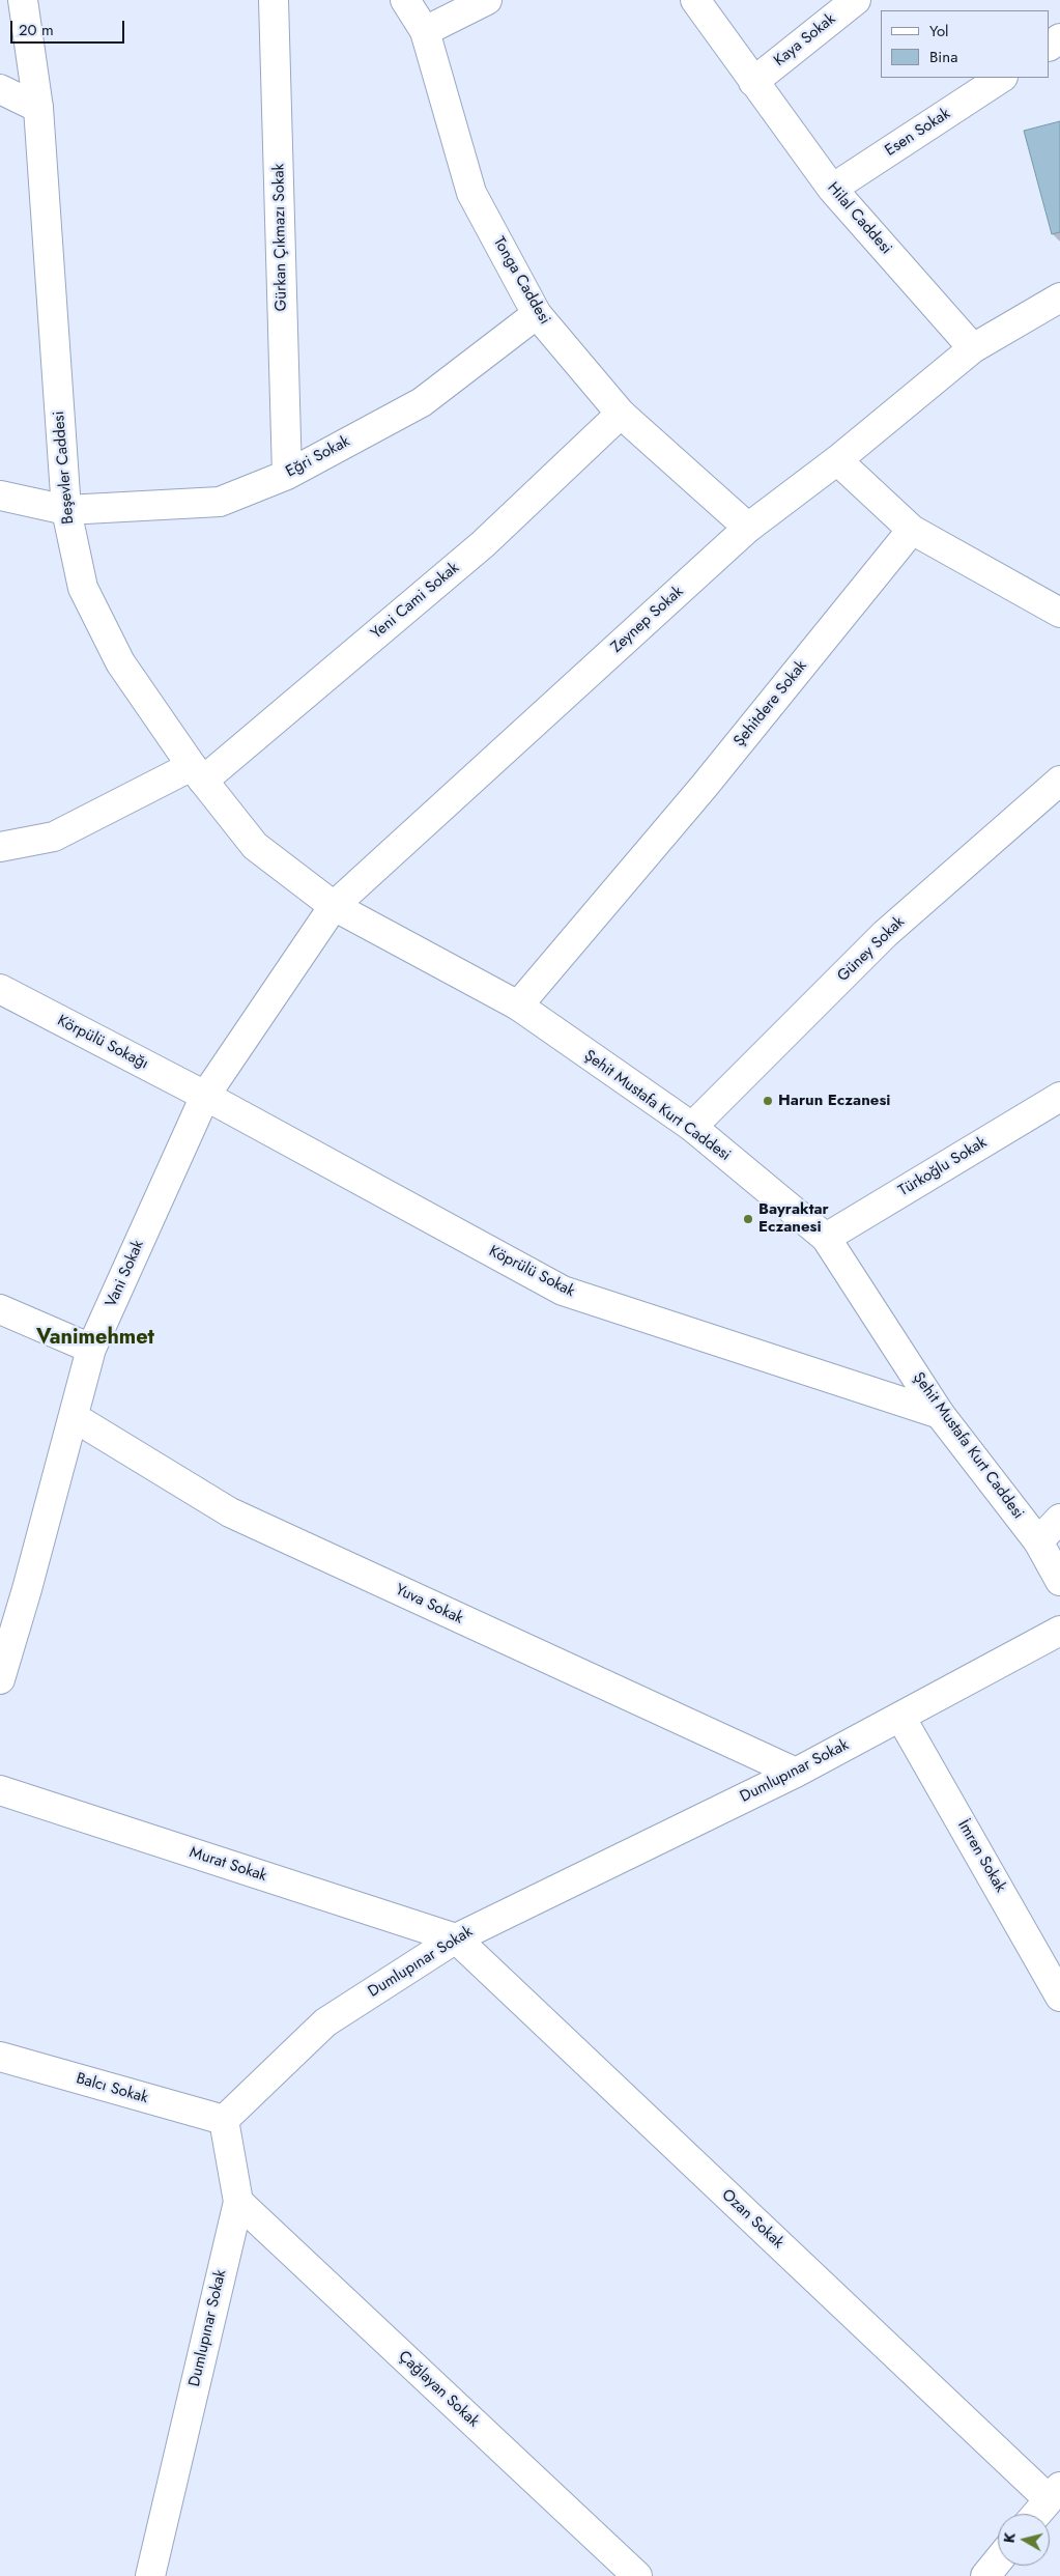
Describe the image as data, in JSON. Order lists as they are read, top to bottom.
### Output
{
  "streets": {
    "street": [
      "Kaya Sokak",
      "Esen Sokak",
      "Hilal Caddesi",
      "Gürkan Çıkmazı Sokak",
      "Tonga Caddesi",
      "Eğri Sokak",
      "Beşevler Caddesi",
      "Yeni Cami Sokak",
      "Zeynep Sokak",
      "Şehitdere Sokak",
      "Güney Sokak",
      "Körpülü Sokağı",
      "Şehit Mustafa Kurt Caddesi",
      "Türkoğlu Sokak",
      "Köprülü Sokak",
      "Vani Sokak",
      "Yuva Sokak",
      "Dumlupınar Sokak",
      "İmren Sokak",
      "Murat Sokak",
      "Balcı Sokak",
      "Ozan Sokak",
      "Çağlayan Sokak"
    ]
  },
  "crossings": [
    ["Kaya Sokak", "Hilal Caddesi"],
    ["Esen Sokak", "Hilal Caddesi"],
    ["Hilal Caddesi", "Zeynep Sokak"],
    ["Gürkan Çıkmazı Sokak", "Eğri Sokak"],
    ["Tonga Caddesi", "Eğri Sokak"],
    ["Tonga Caddesi", "Yeni Cami Sokak"],
    ["Tonga Caddesi", "Zeynep Sokak"],
    ["Eğri Sokak", "Beşevler Caddesi"],
    ["Beşevler Caddesi", "Yeni Cami Sokak"],
    ["Beşevler Caddesi", "Zeynep Sokak"],
    ["Beşevler Caddesi", "Şehit Mustafa Kurt Caddesi"],
    ["Beşevler Caddesi", "Vani Sokak"],
    ["Zeynep Sokak", "Şehit Mustafa Kurt Caddesi"],
    ["Zeynep Sokak", "Vani Sokak"],
    ["Şehitdere Sokak", "Şehit Mustafa Kurt Caddesi"],
    ["Güney Sokak", "Şehit Mustafa Kurt Caddesi"],
    ["Körpülü Sokağı", "Köprülü Sokak"],
    ["Körpülü Sokağı", "Vani Sokak"],
    ["Şehit Mustafa Kurt Caddesi", "Türkoğlu Sokak"],
    ["Şehit Mustafa Kurt Caddesi", "Köprülü Sokak"],
    ["Şehit Mustafa Kurt Caddesi", "Vani Sokak"],
    ["Köprülü Sokak", "Vani Sokak"],
    ["Vani Sokak", "Yuva Sokak"],
    ["Yuva Sokak", "Dumlupınar Sokak"],
    ["Dumlupınar Sokak", "İmren Sokak"],
    ["Dumlupınar Sokak", "Murat Sokak"],
    ["Dumlupınar Sokak", "Balcı Sokak"],
    ["Dumlupınar Sokak", "Ozan Sokak"],
    ["Dumlupınar Sokak", "Çağlayan Sokak"],
    ["Murat Sokak", "Ozan Sokak"]
  ],
  "districts": ["Vanimehmet"],
  "places": ["Harun Eczanesi", "Bayraktar Eczanesi"],
  "legend": ["Yol", "Bina"],
  "scale_bar": "20 m",
  "north": "left"
}
